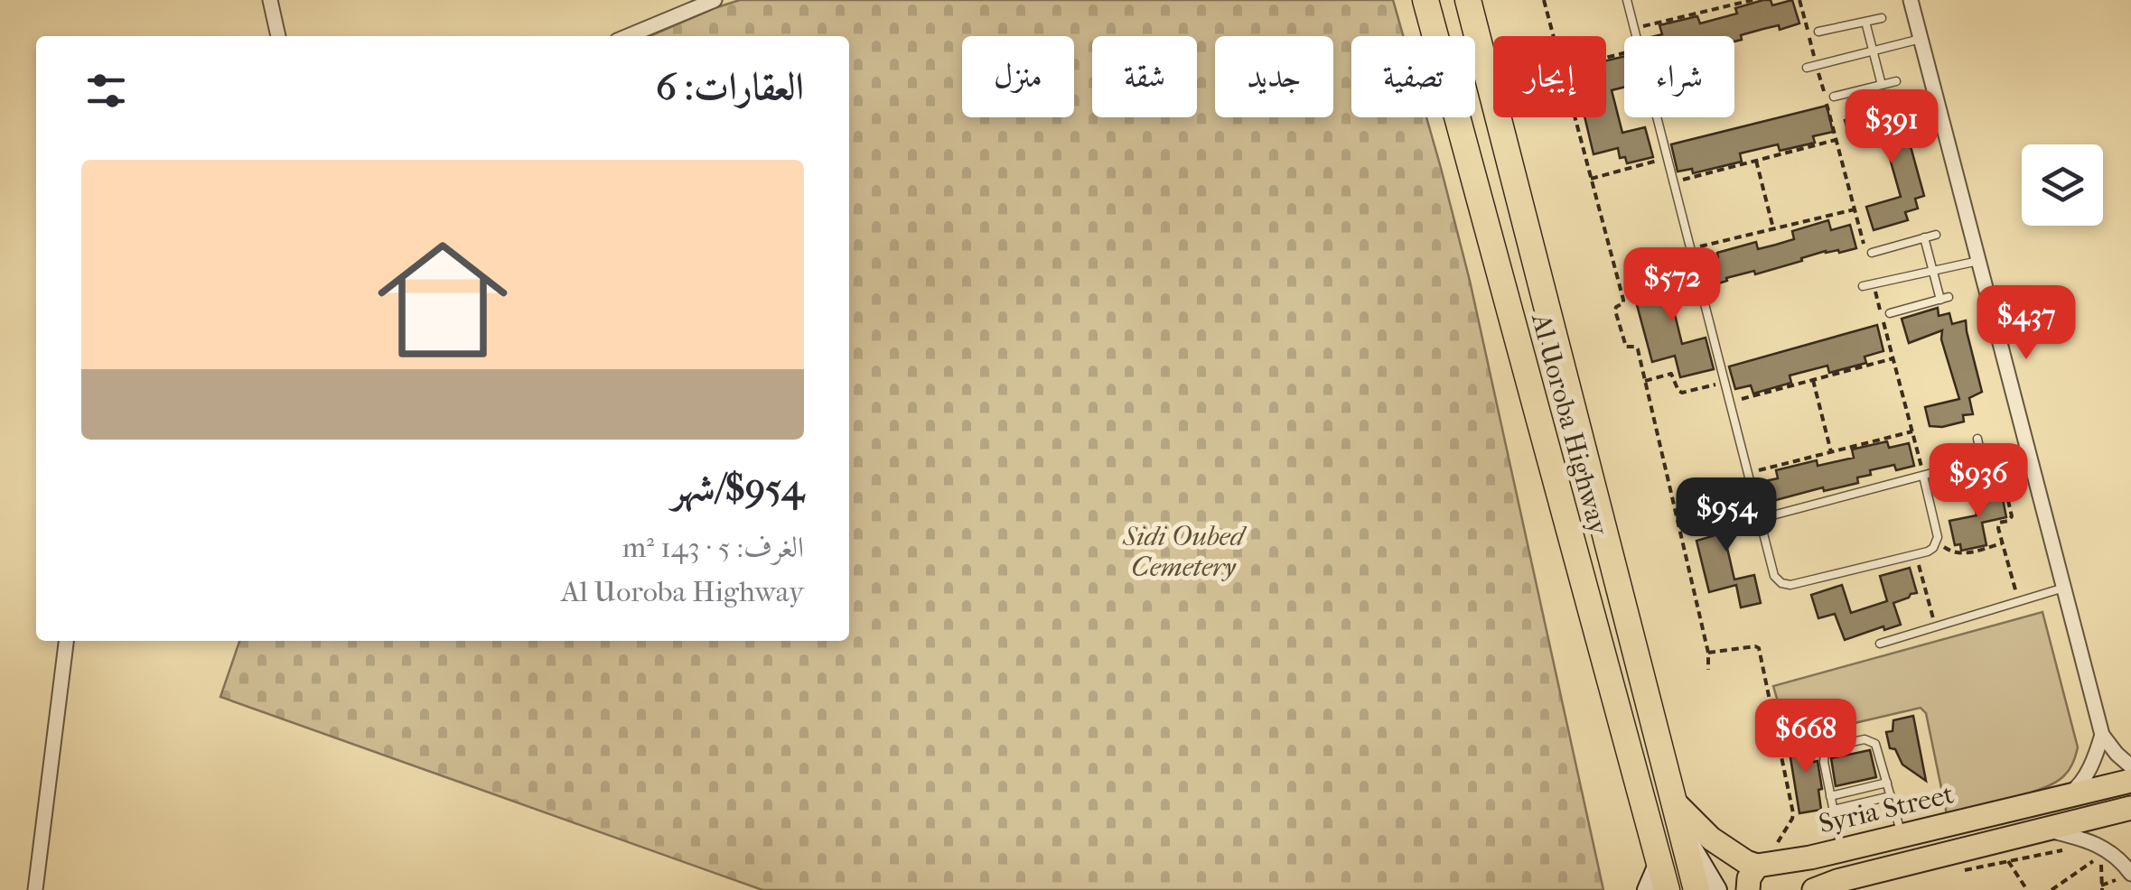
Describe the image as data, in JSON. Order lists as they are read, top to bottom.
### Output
{
  "streets": {
    "highway": ["Al Uoroba Highway"],
    "main road": ["Syria Street"]
  },
  "parks": ["Sidi Oubed Cemetery"],
  "page": {
    "chip": [
      "شراء",
      "إيجار",
      "تصفية",
      "جديد",
      "شقة",
      "منزل"
    ],
    "heading": "العقارات: 6",
    "price": [
      "$391",
      "$572",
      "$437",
      "$936",
      "$954",
      "$668"
    ],
    "list": [
      {
        "name": "$954/شهر",
        "note": "الغرف: 5 · 143 m² · Al Uoroba Highway"
      }
    ]
  }
}
